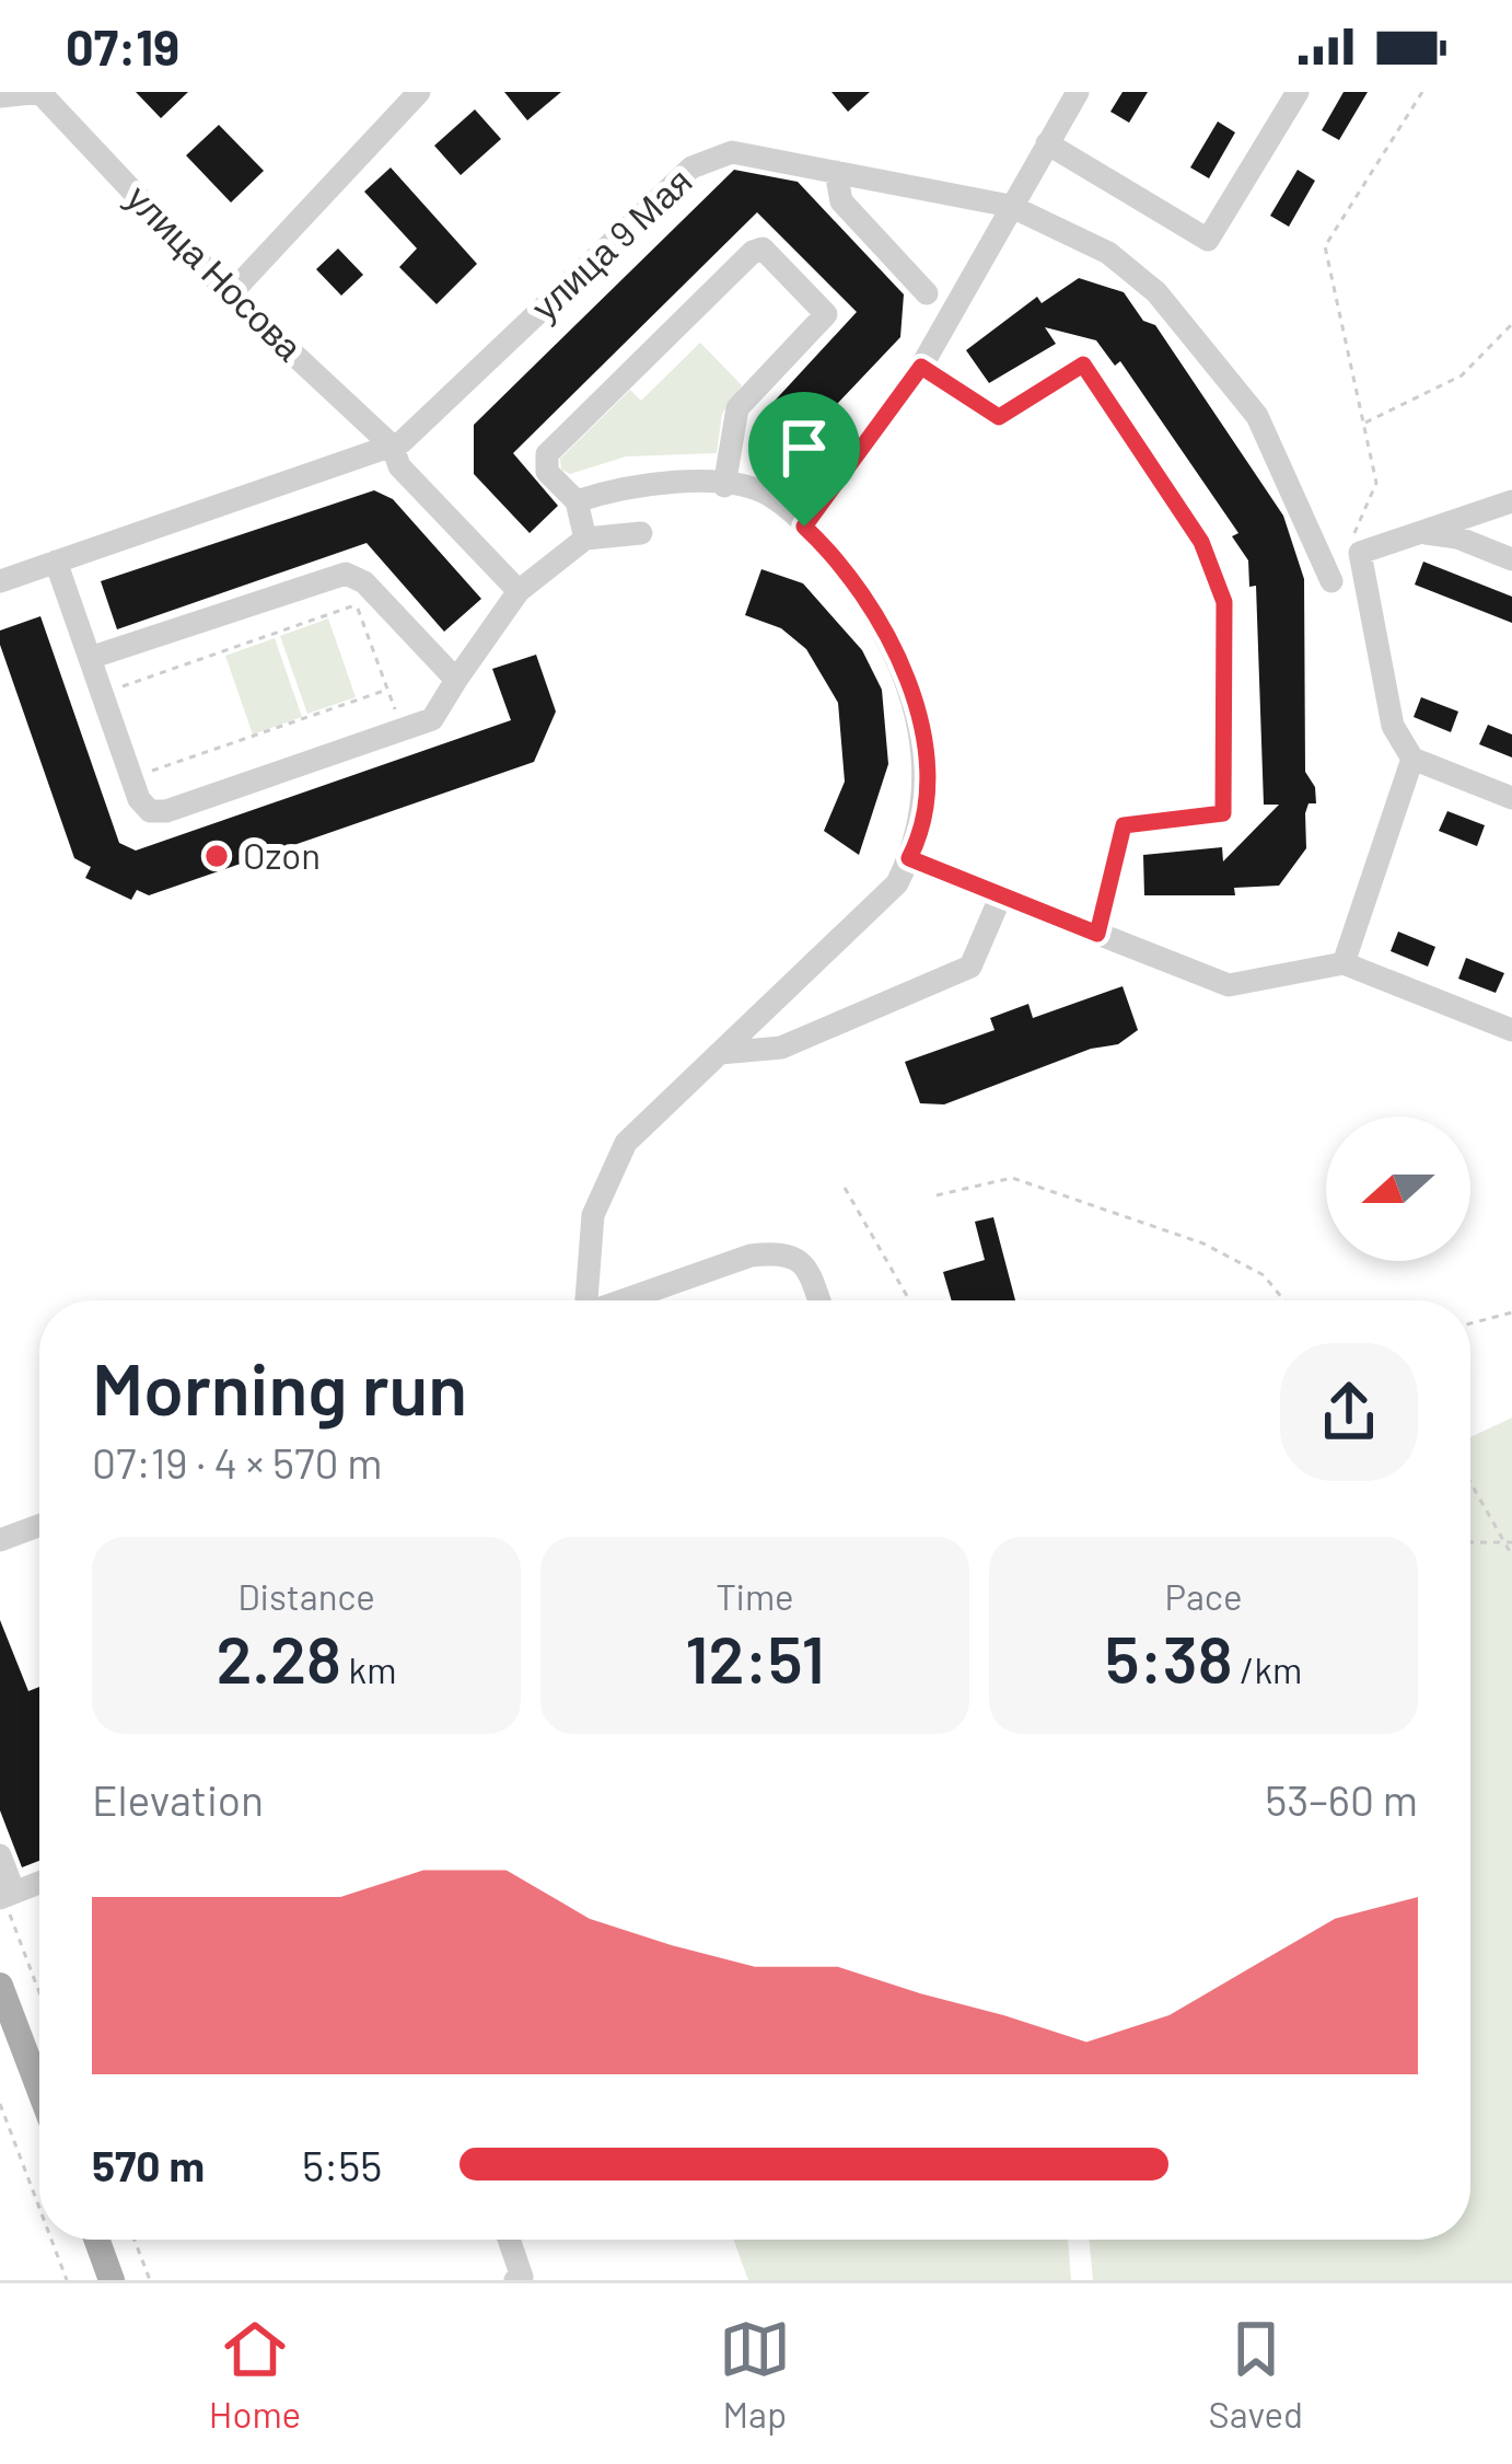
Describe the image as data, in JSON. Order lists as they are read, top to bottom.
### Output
{
  "streets": {
    "street": ["улица 9 Мая", "улица Носова"]
  },
  "crossings": [
    ["улица 9 Мая", "улица Носова"]
  ],
  "places": ["Ozon"],
  "north": "left",
  "page": {
    "status": "07:19",
    "heading": ["Morning run", "07:19 · 4 × 570 m"],
    "stats": [
      ["Distance", "2.28 km"],
      ["Time", "12:51"],
      ["Pace", "5:38 /km"]
    ],
    "chart": ["Elevation", "53–60 m"],
    "list": [
      {
        "name": "570 m",
        "note": "5:55"
      }
    ],
    "tabs": ["Home", "Map", "Saved"]
  }
}
